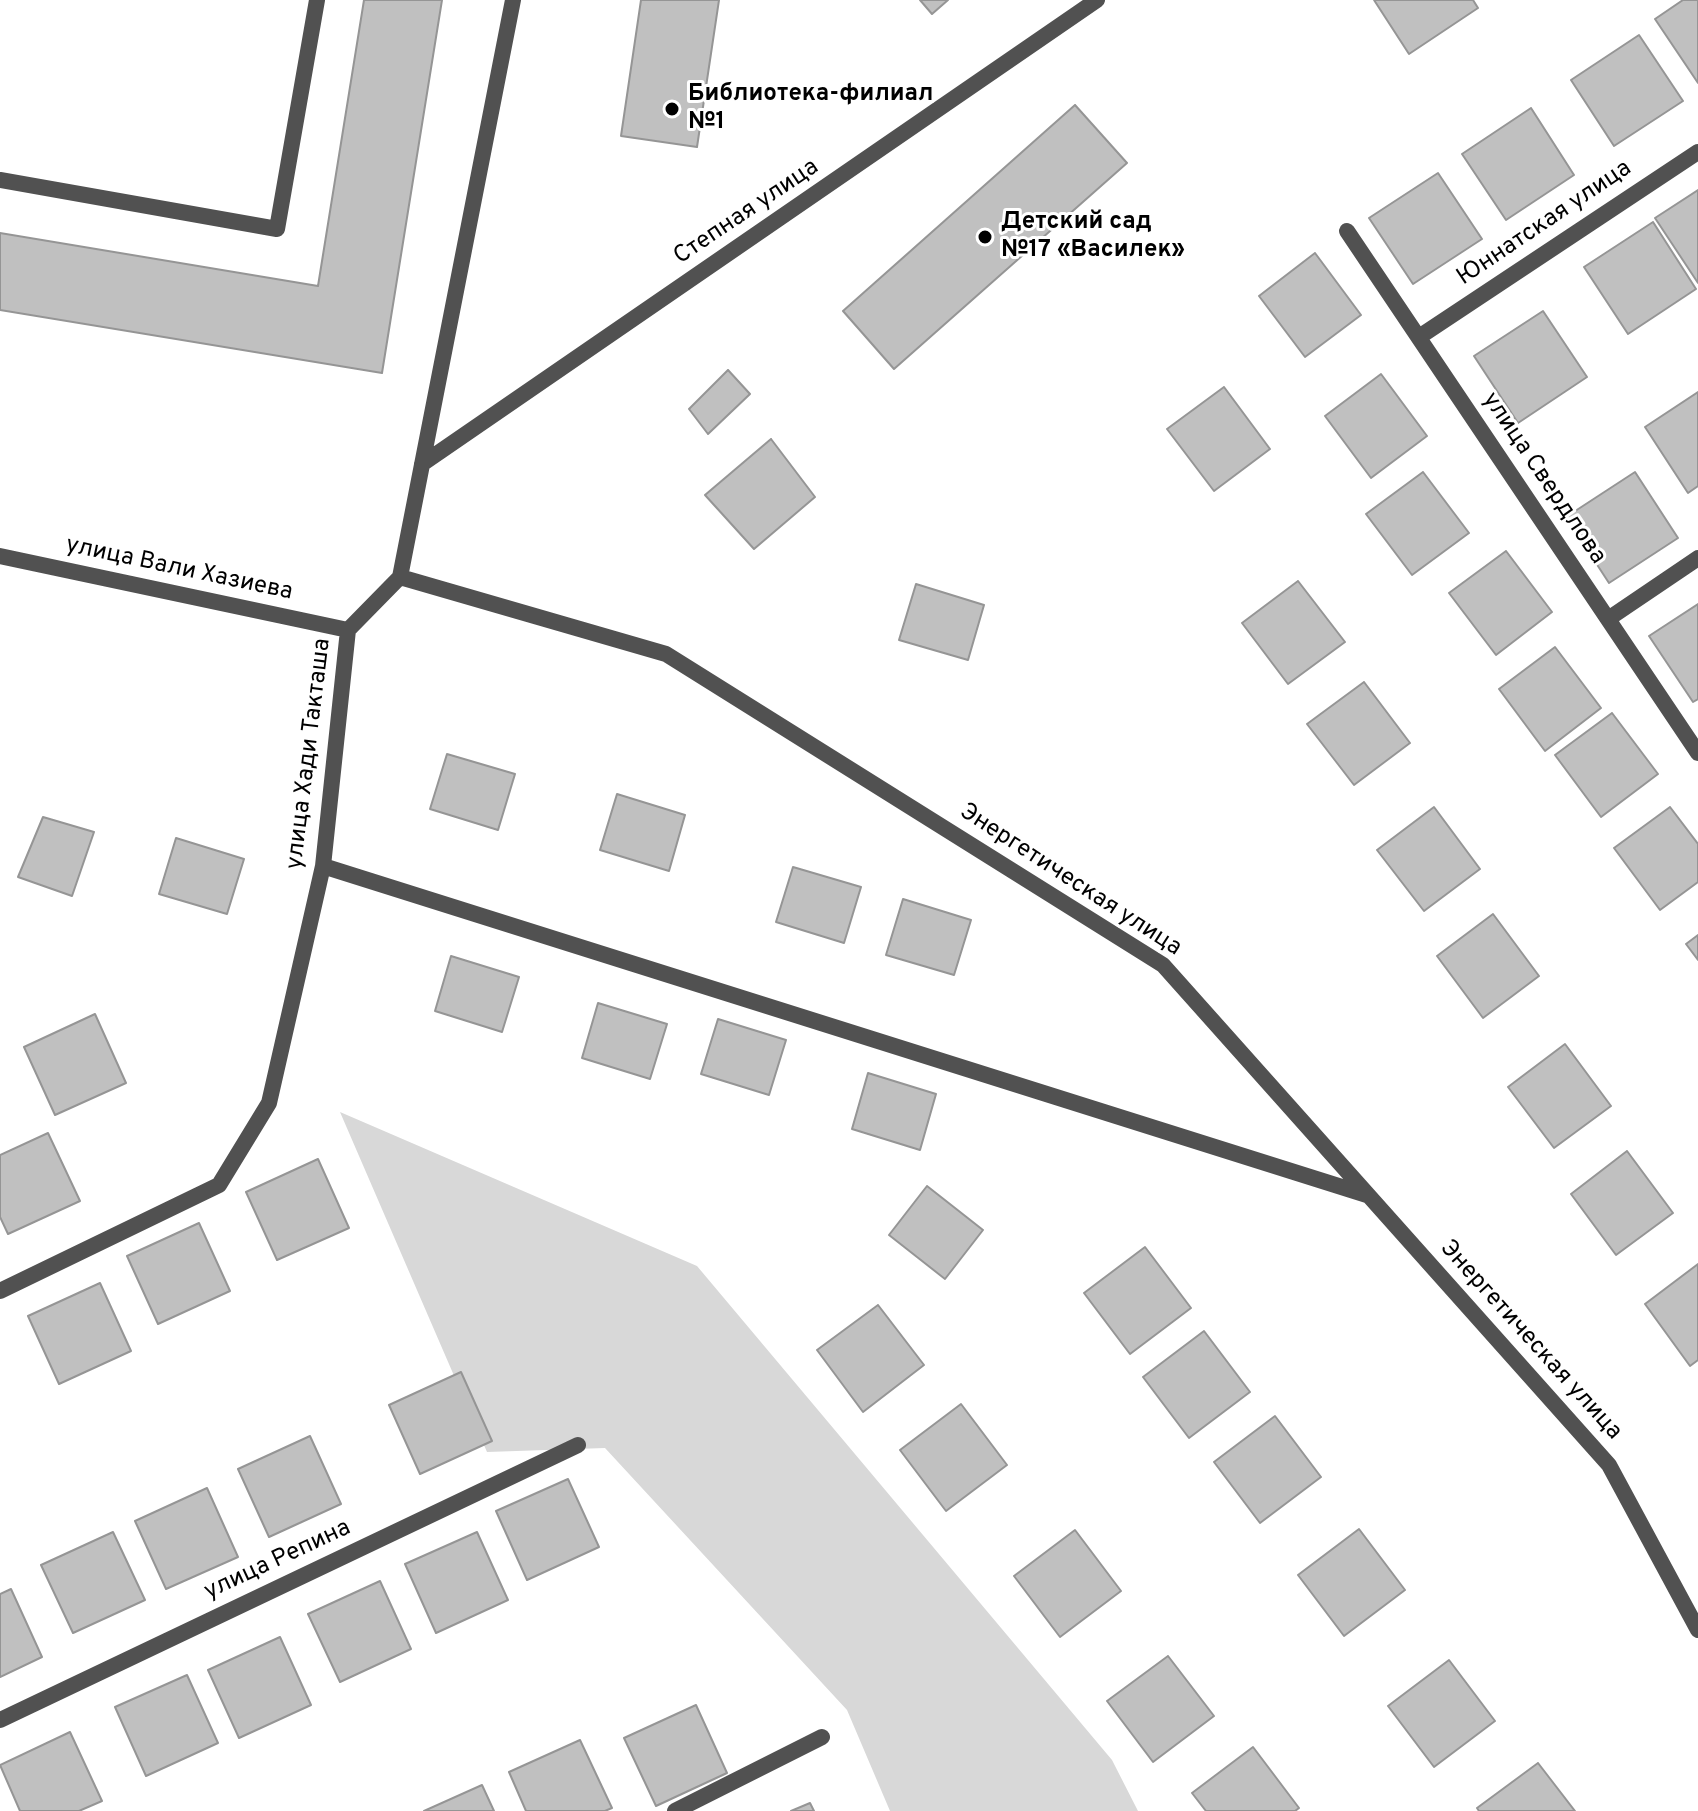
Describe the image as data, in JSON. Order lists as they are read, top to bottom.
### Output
{
  "streets": {
    "street": [
      "Степная улица",
      "Юннатская улица",
      "улица Свердлова",
      "улица Вали Хазиева",
      "улица Хади Такташа",
      "Энергетическая улица",
      "улица Репина"
    ]
  },
  "crossings": [
    ["Юннатская улица", "улица Свердлова"],
    ["улица Вали Хазиева", "улица Хади Такташа"],
    ["улица Хади Такташа", "Энергетическая улица"]
  ],
  "places": ["Библиотека-филиал №1", "Детский сад №17 «Василек»"]
}
